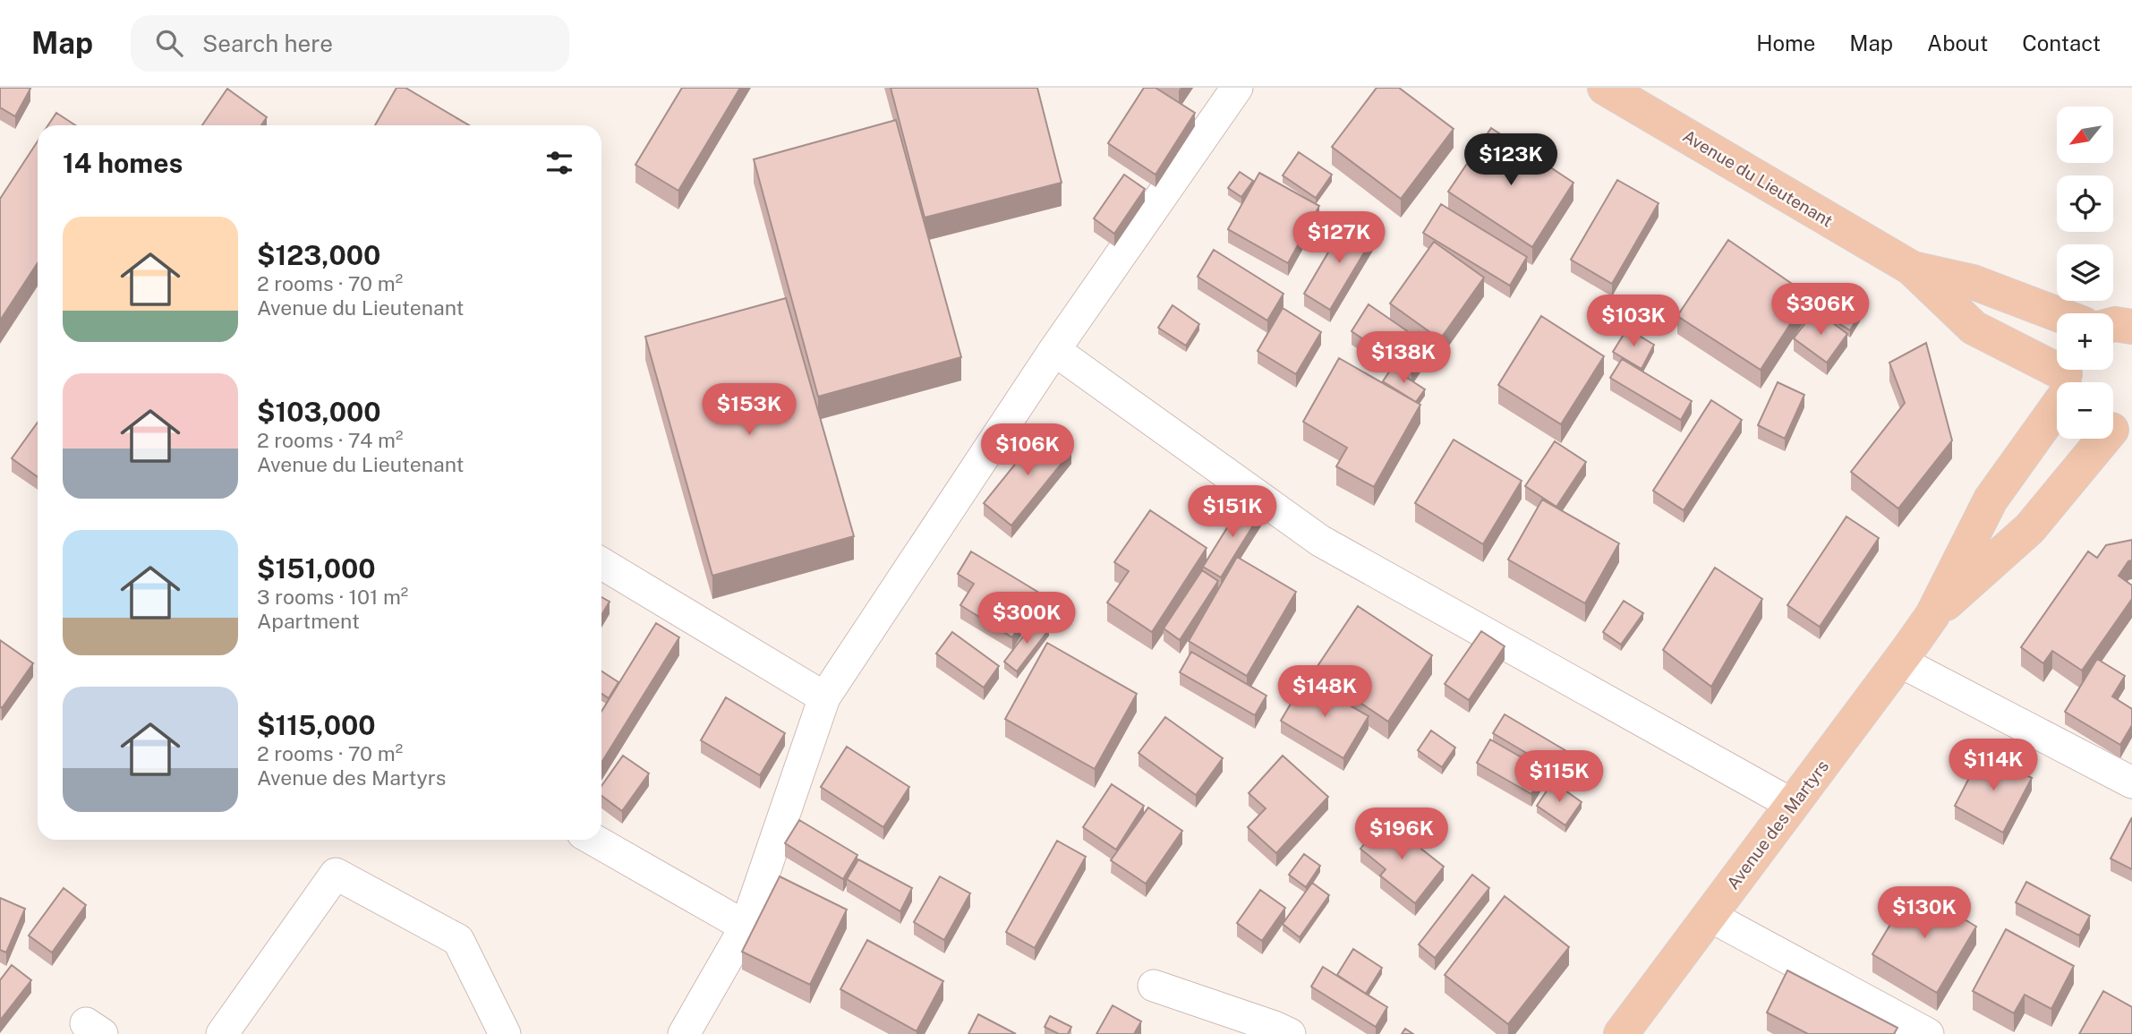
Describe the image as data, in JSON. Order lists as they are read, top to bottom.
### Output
{
  "streets": {
    "main road": ["Avenue du Lieutenant", "Avenue des Martyrs"]
  },
  "crossings": [
    ["Avenue du Lieutenant", "Avenue des Martyrs"]
  ],
  "north": "bottom left",
  "page": {
    "header": "Map",
    "search": "Search here",
    "nav": [
      "Home",
      "Map",
      "About",
      "Contact"
    ],
    "map_buttons": ["+", "−"],
    "heading": "14 homes",
    "price": [
      "$123K",
      "$127K",
      "$306K",
      "$103K",
      "$138K",
      "$153K",
      "$106K",
      "$151K",
      "$300K",
      "$148K",
      "$114K",
      "$115K",
      "$196K",
      "$130K"
    ],
    "list": [
      {
        "name": "$123,000",
        "note": "2 rooms · 70 m² · Avenue du Lieutenant"
      },
      {
        "name": "$103,000",
        "note": "2 rooms · 74 m² · Avenue du Lieutenant"
      },
      {
        "name": "$151,000",
        "note": "3 rooms · 101 m² · Apartment"
      },
      {
        "name": "$115,000",
        "note": "2 rooms · 70 m² · Avenue des Martyrs"
      }
    ]
  }
}
